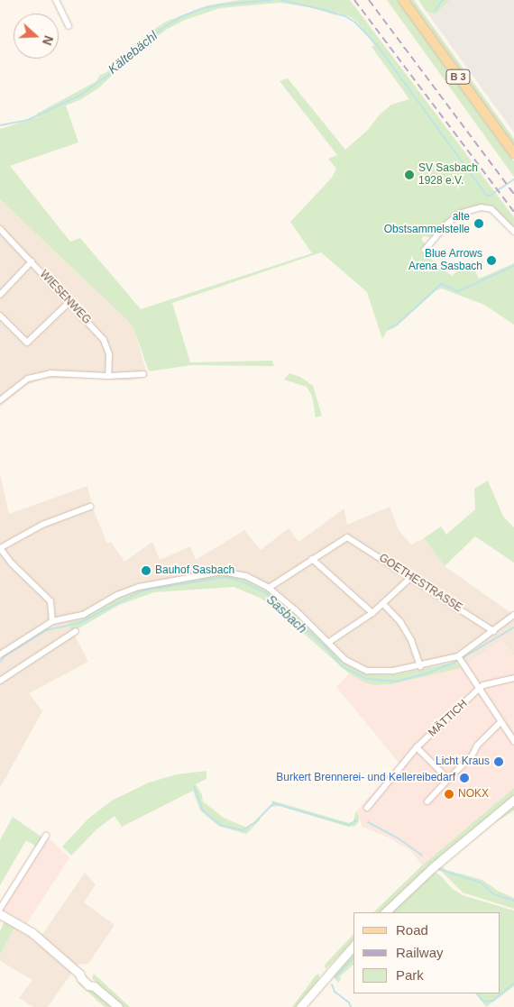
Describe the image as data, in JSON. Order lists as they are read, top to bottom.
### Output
{
  "streets": {
    "main road": ["B 3"],
    "street": ["WIESENWEG", "GOETHESTRASSE", "MÄTTICH"]
  },
  "water": ["Kältebächl", "Sasbach"],
  "places": [
    "SV Sasbach 1928 e.V.",
    "alte Obstsammelstelle",
    "Blue Arrows Arena Sasbach",
    "Bauhof Sasbach",
    "Licht Kraus",
    "Burkert Brennerei- und Kellereibedarf",
    "NOKX"
  ],
  "legend": ["Road", "Railway", "Park"],
  "north": "right"
}
